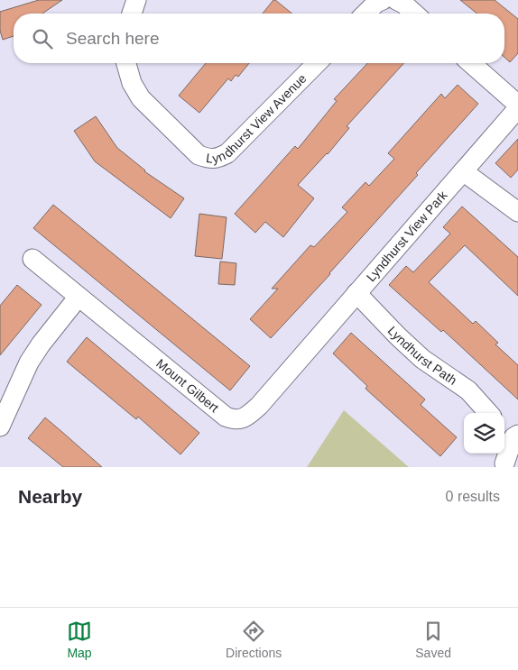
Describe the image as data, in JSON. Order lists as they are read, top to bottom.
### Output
{
  "streets": {
    "street": [
      "Lyndhurst View Avenue",
      "Lyndhurst View Park",
      "Lyndhurst Path",
      "Mount Gilbert"
    ]
  },
  "crossings": [
    ["Lyndhurst View Park", "Lyndhurst Path"],
    ["Lyndhurst View Park", "Mount Gilbert"]
  ],
  "page": {
    "search": "Search here",
    "heading": ["Nearby", "0 results"],
    "nav": ["Map", "Directions", "Saved"]
  }
}
